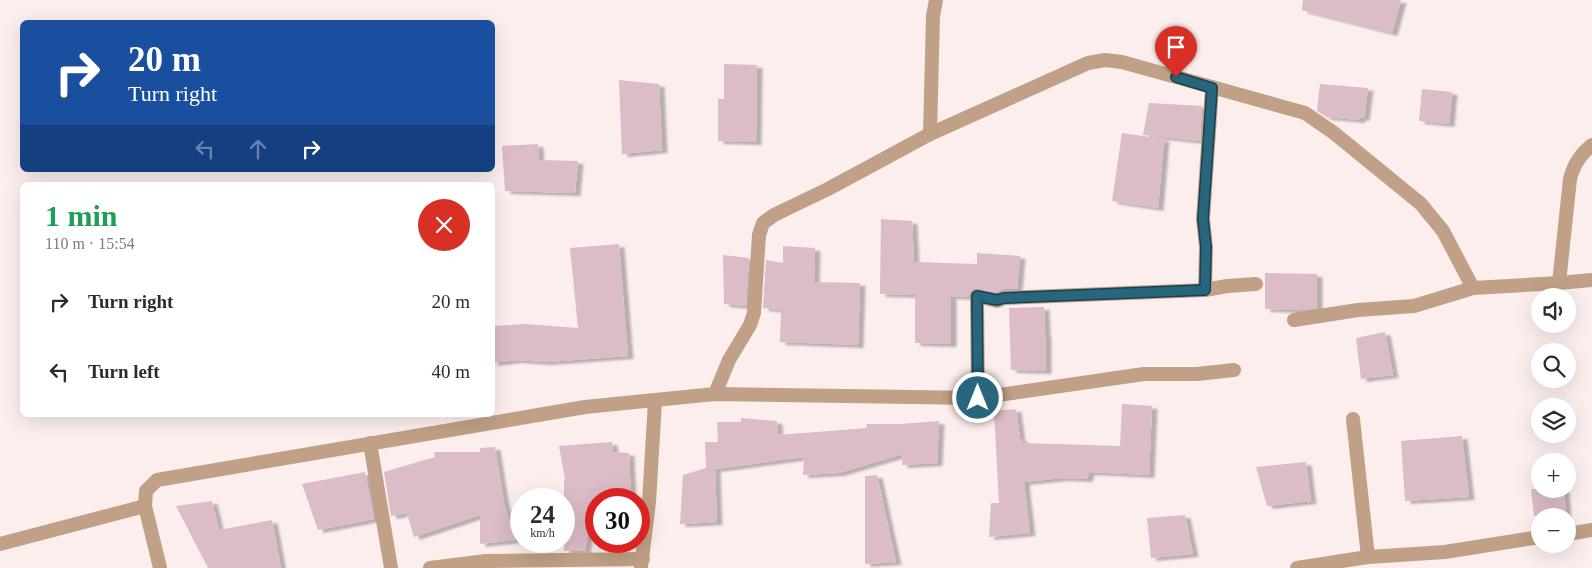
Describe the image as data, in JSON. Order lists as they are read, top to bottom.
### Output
{
  "page": {
    "turn": ["20 m", "Turn right"],
    "heading": ["1 min", "110 m · 15:54"],
    "list": [
      {
        "name": "Turn right",
        "value": "20 m"
      },
      {
        "name": "Turn left",
        "value": "40 m"
      }
    ],
    "map_buttons": ["+", "−"],
    "speed": "24 km/h",
    "limit": "30"
  }
}
